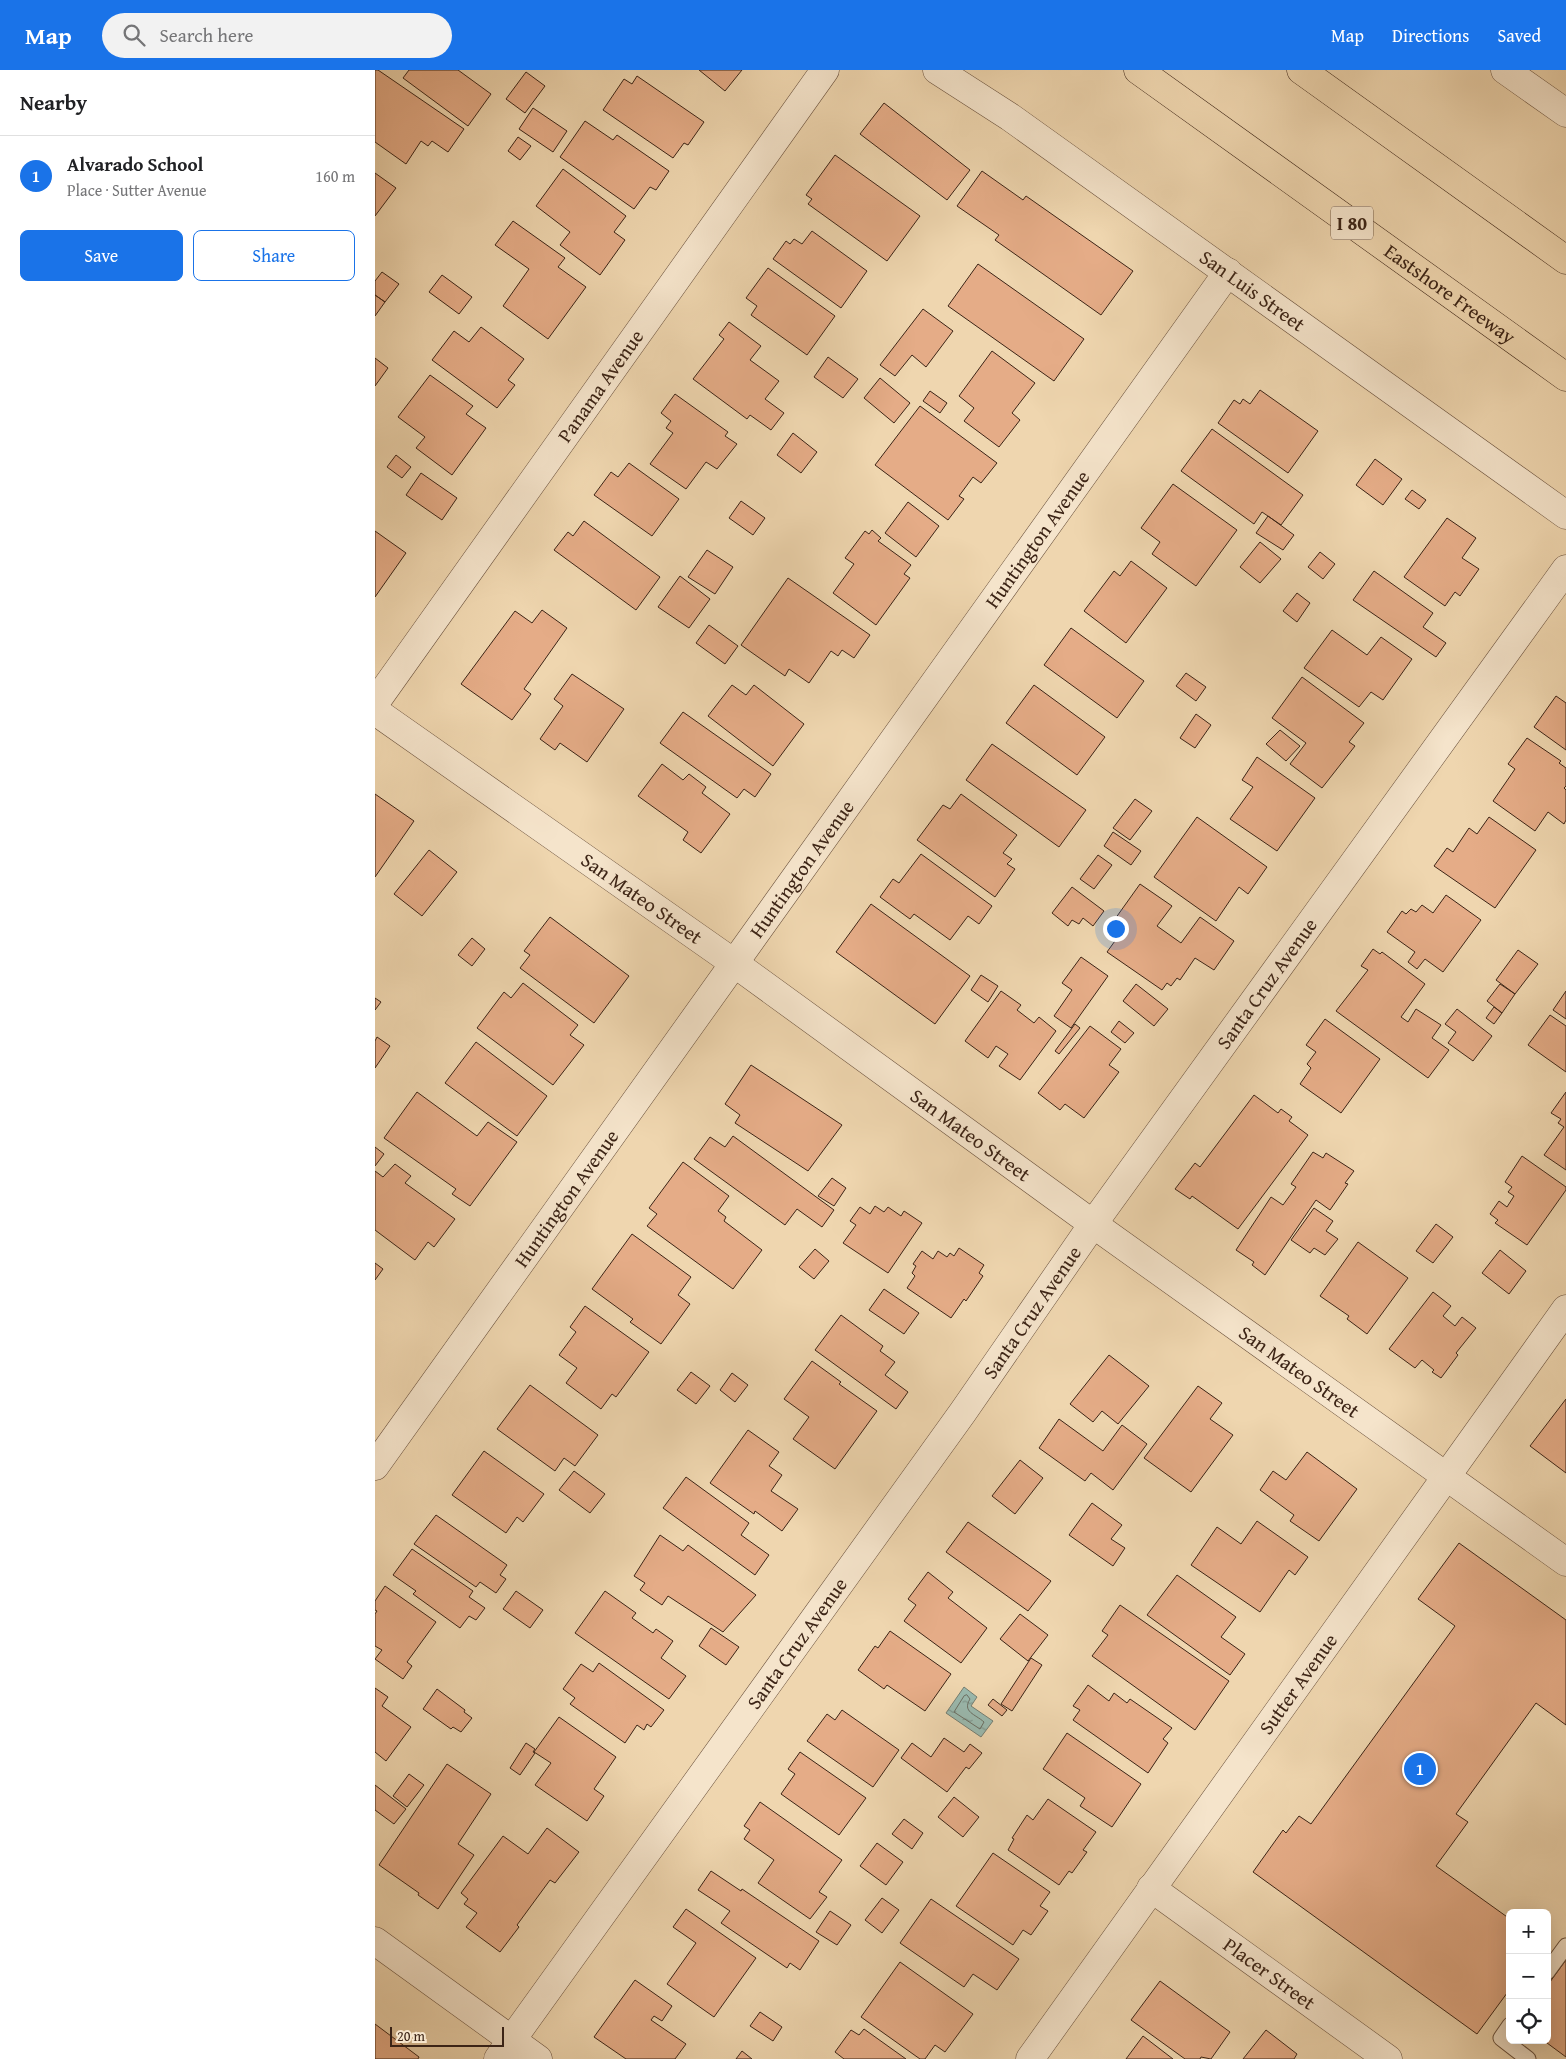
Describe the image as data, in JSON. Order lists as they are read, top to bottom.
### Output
{
  "streets": {
    "highway": ["I 80", "Eastshore Freeway"],
    "street": [
      "San Luis Street",
      "Panama Avenue",
      "Huntington Avenue",
      "San Mateo Street",
      "Santa Cruz Avenue",
      "Sutter Avenue",
      "Placer Street"
    ]
  },
  "crossings": [
    ["San Luis Street", "Huntington Avenue"],
    ["Huntington Avenue", "San Mateo Street"],
    ["San Mateo Street", "Santa Cruz Avenue"],
    ["San Mateo Street", "Sutter Avenue"],
    ["Sutter Avenue", "Placer Street"]
  ],
  "scale_bar": "20 m",
  "page": {
    "header": "Map",
    "search": "Search here",
    "nav": ["Map", "Directions", "Saved"],
    "heading": "Nearby",
    "list": [
      {
        "mark": "1",
        "name": "Alvarado School",
        "note": "Place · Sutter Avenue",
        "value": "160 m"
      }
    ],
    "buttons": ["Save", "Share"],
    "pins": "1",
    "map_buttons": ["+", "−"],
    "scale": "20 m"
  }
}
